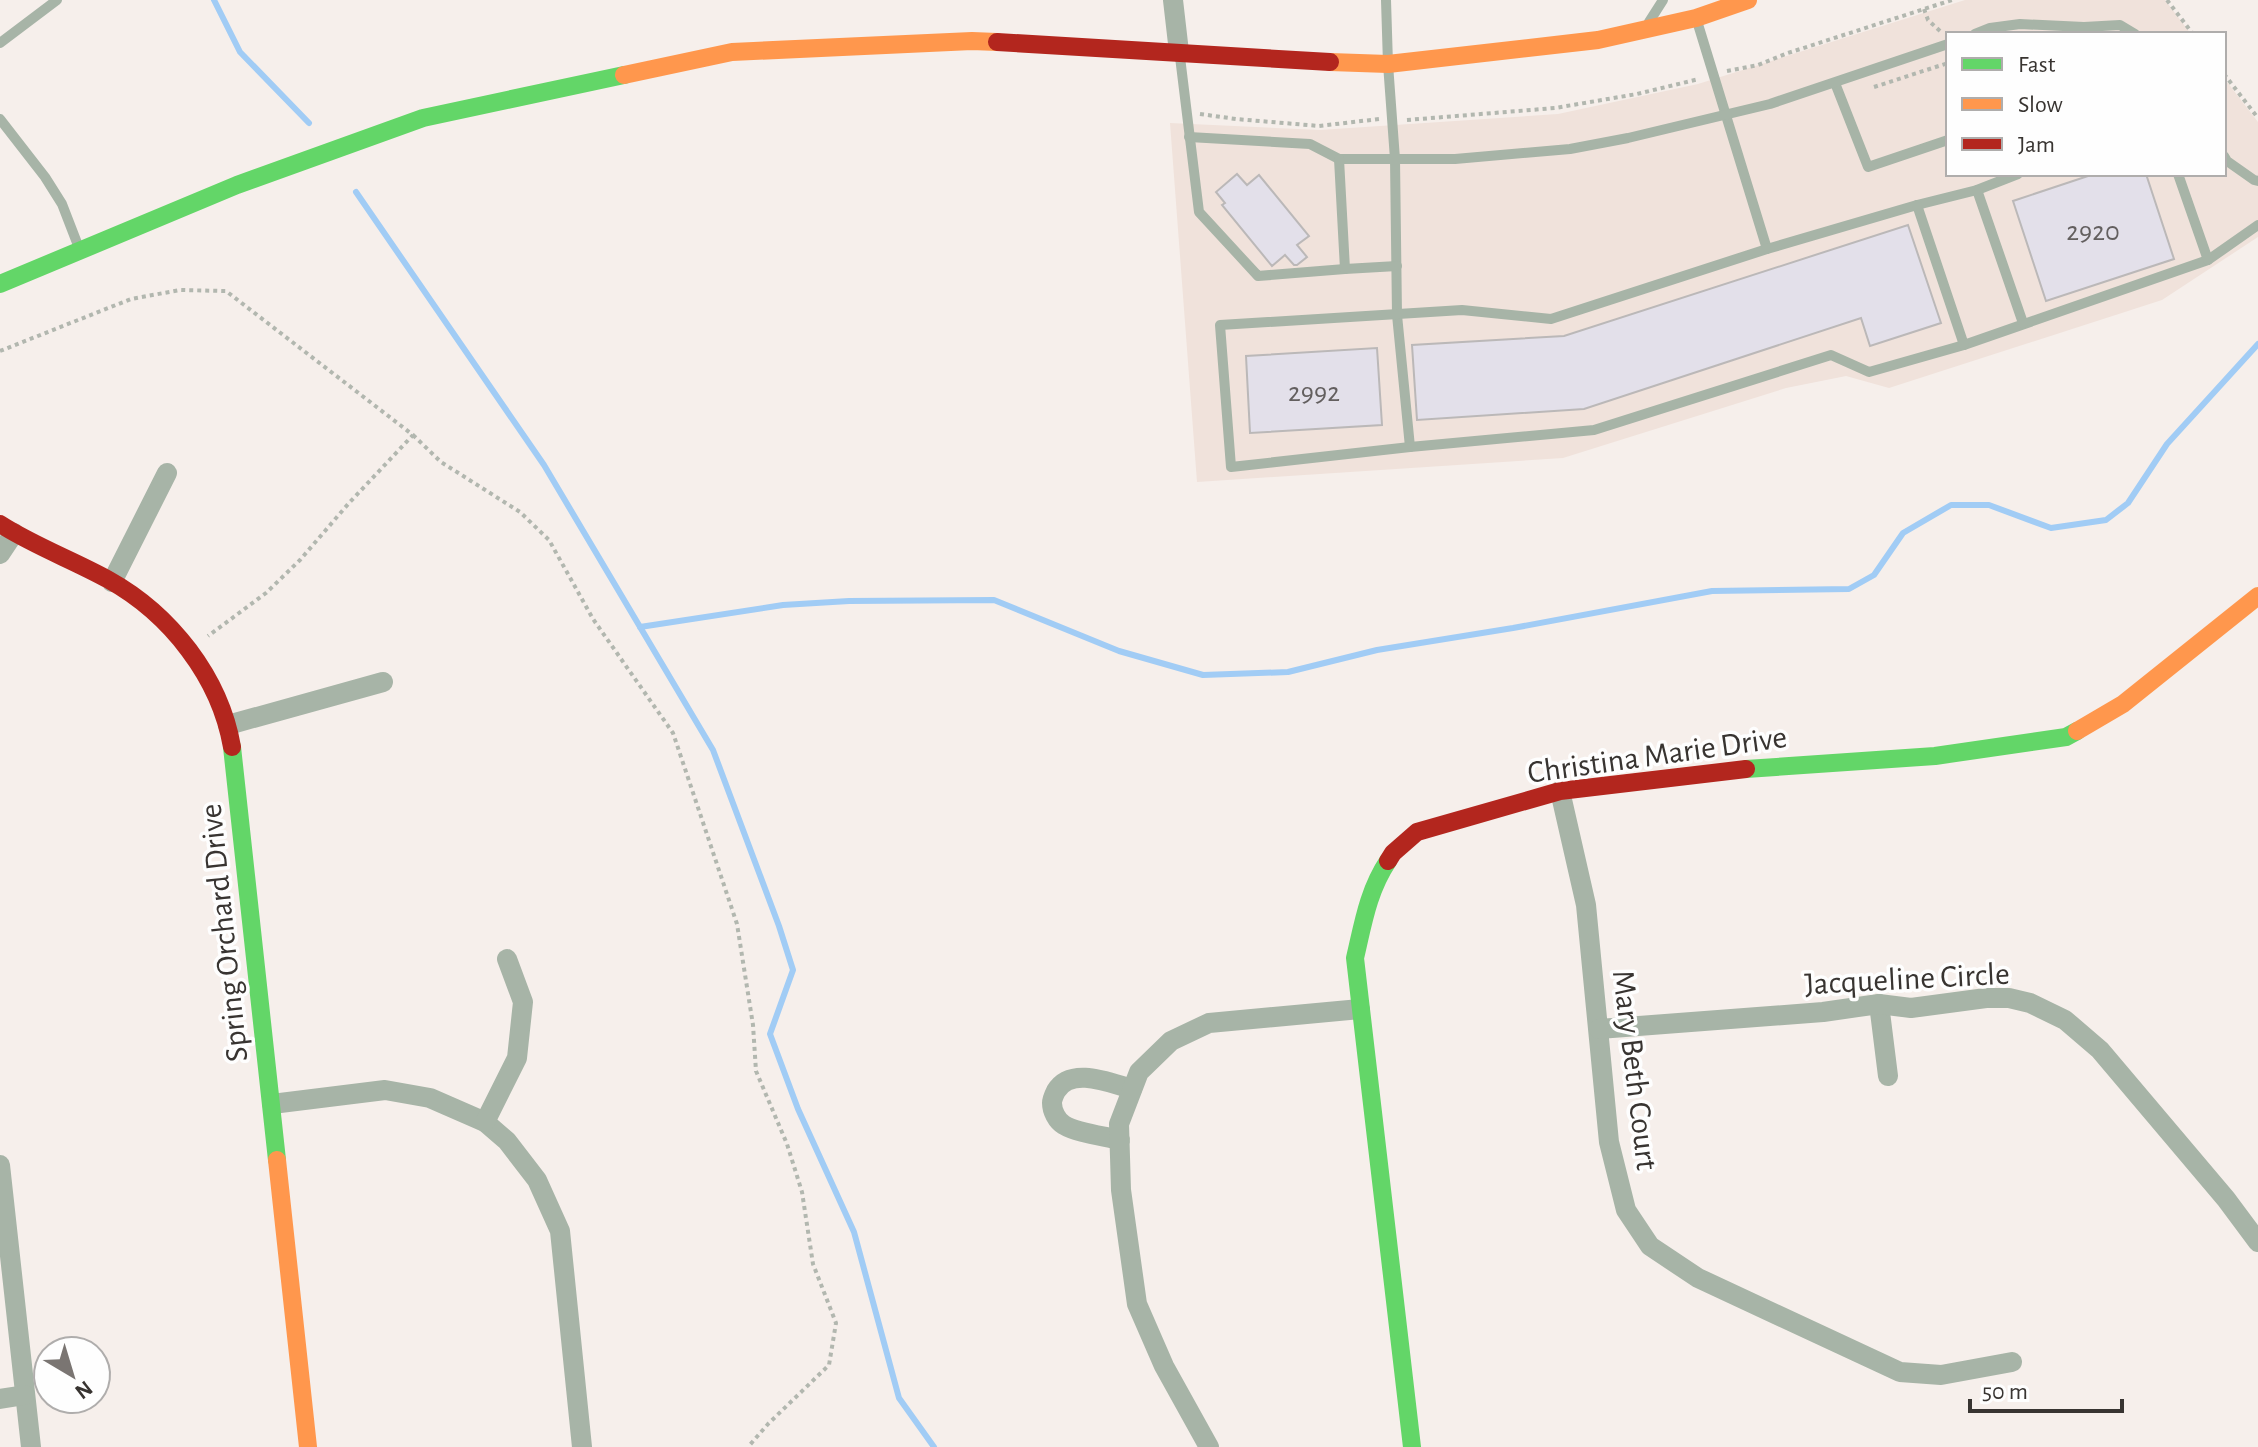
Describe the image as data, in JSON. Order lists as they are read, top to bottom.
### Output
{
  "streets": {
    "street": [
      "Christina Marie Drive",
      "Spring Orchard Drive",
      "Jacqueline Circle",
      "Mary Beth Court"
    ]
  },
  "crossings": [
    ["Christina Marie Drive", "Mary Beth Court"],
    ["Jacqueline Circle", "Mary Beth Court"]
  ],
  "house_numbers": ["2920", "2992"],
  "legend": ["Fast", "Slow", "Jam"],
  "scale_bar": "50 m",
  "north": "bottom right"
}
